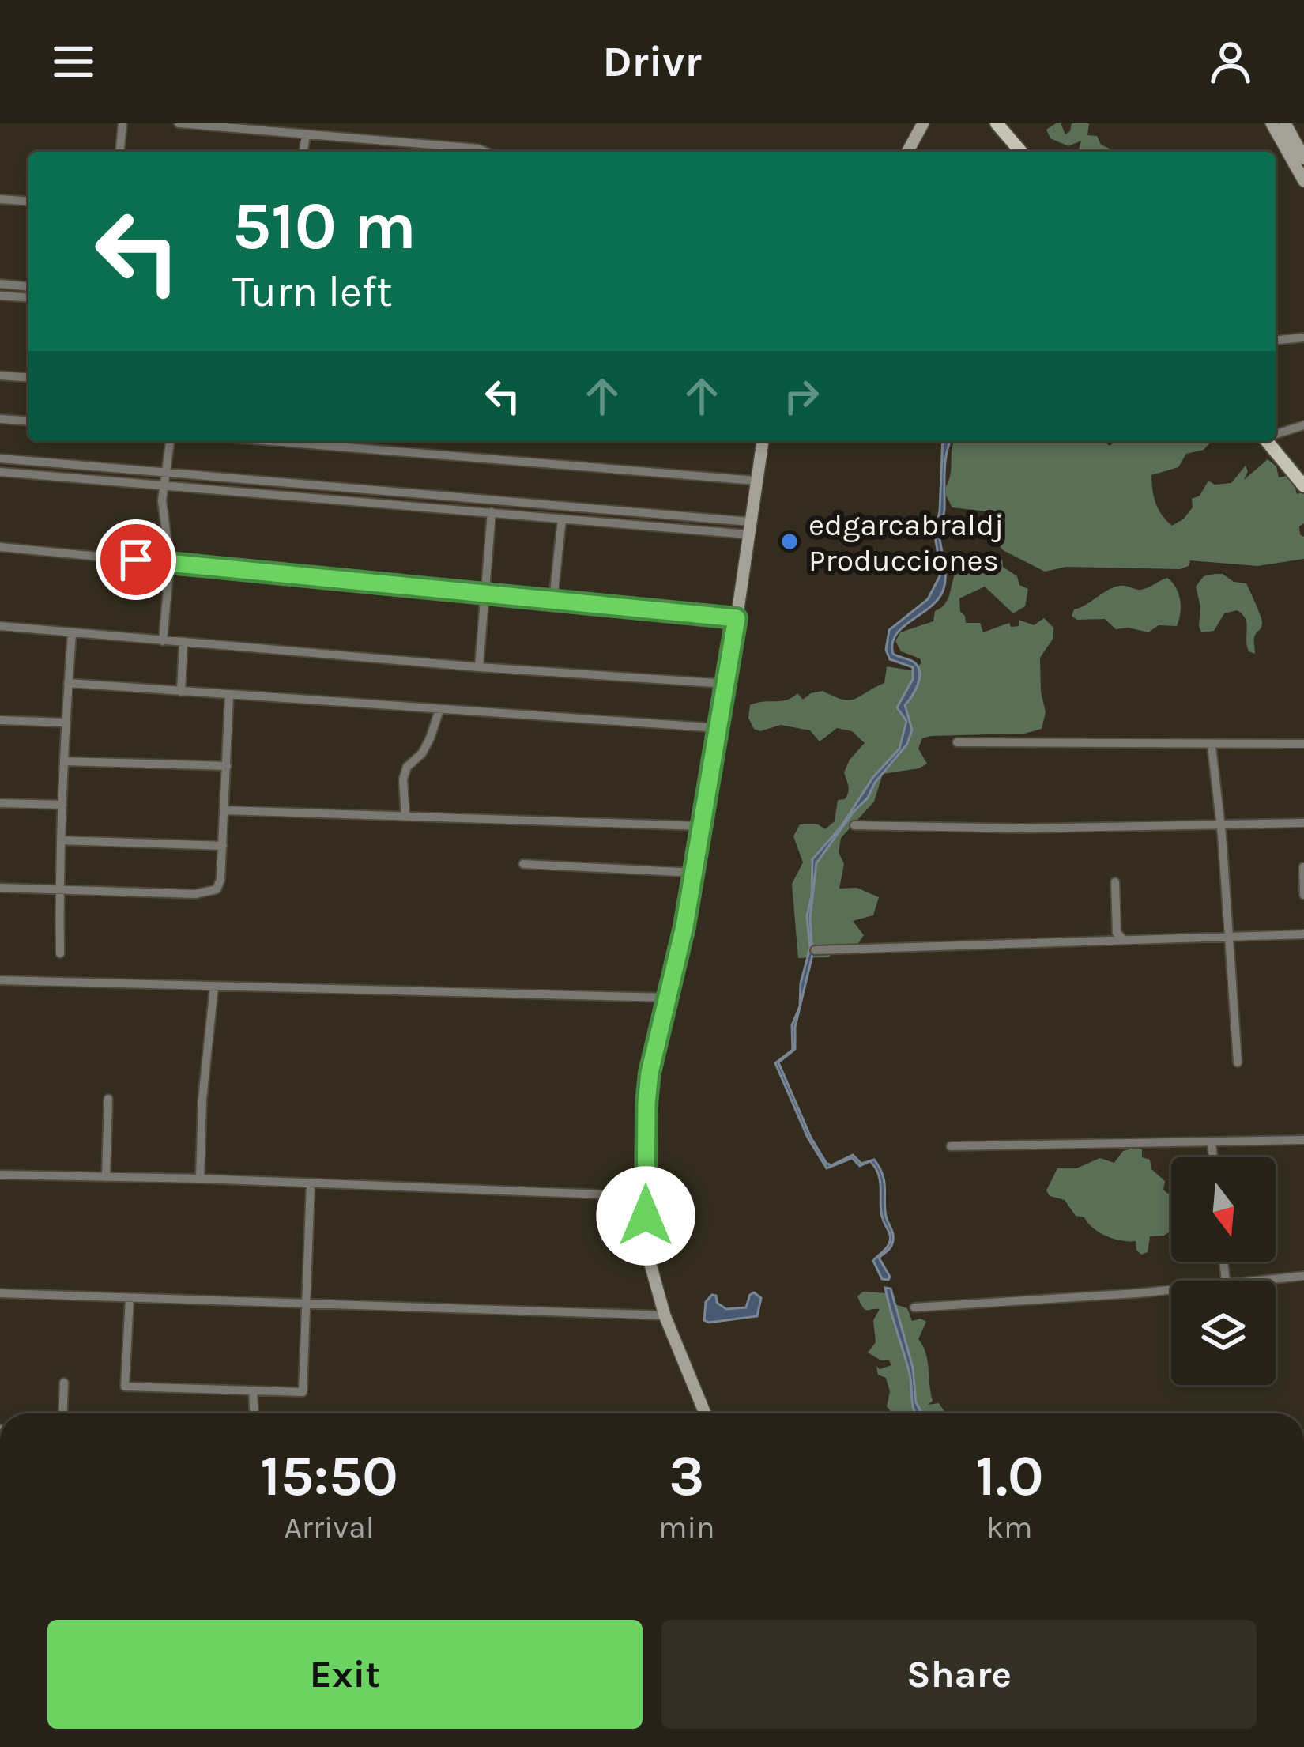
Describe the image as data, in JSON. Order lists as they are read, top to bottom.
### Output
{
  "places": ["edgarcabraldj Producciones"],
  "north": "bottom",
  "page": {
    "header": "Drivr",
    "turn": ["510 m", "Turn left"],
    "eta": [
      "15:50",
      "Arrival",
      "3",
      "min",
      "1.0",
      "km"
    ],
    "buttons": ["Exit", "Share"]
  }
}
